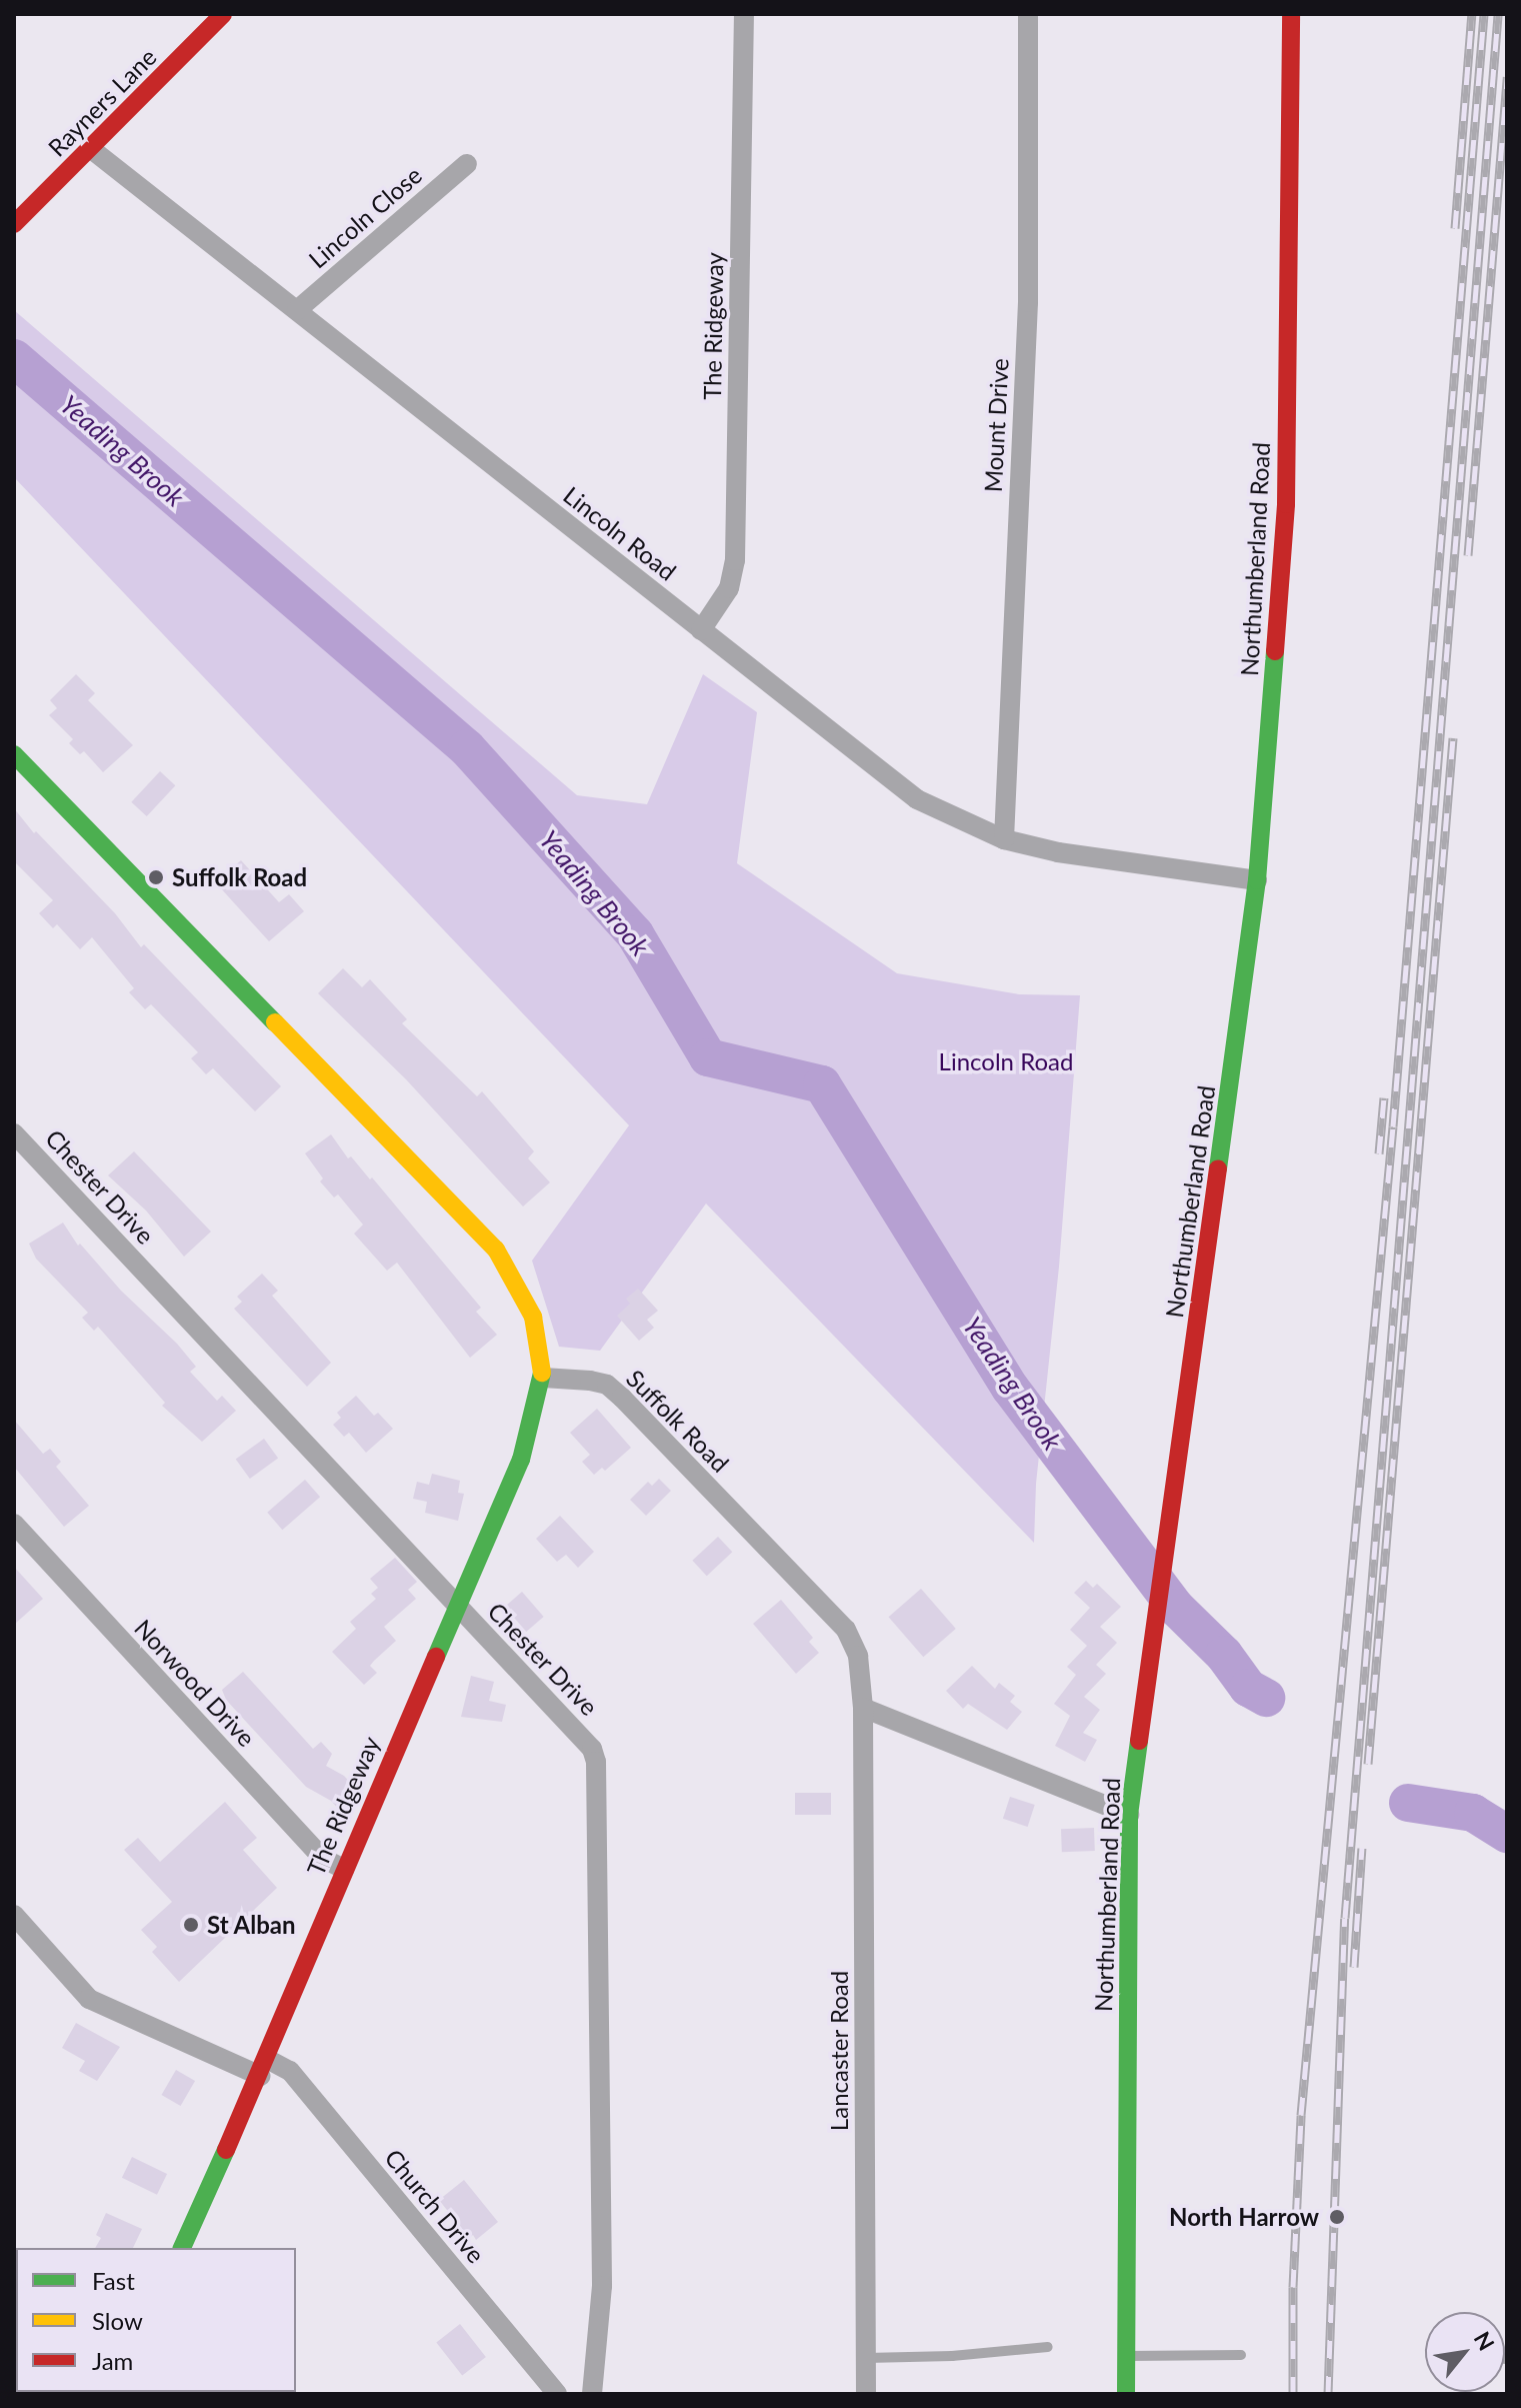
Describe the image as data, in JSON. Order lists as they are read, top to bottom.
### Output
{
  "streets": {
    "street": [
      "Rayners Lane",
      "Lincoln Close",
      "The Ridgeway",
      "Mount Drive",
      "Lincoln Road",
      "Northumberland Road",
      "Chester Drive",
      "Suffolk Road",
      "Norwood Drive",
      "Lancaster Road",
      "Church Drive"
    ]
  },
  "crossings": [
    ["Rayners Lane", "Lincoln Road"],
    ["Lincoln Close", "Lincoln Road"],
    ["The Ridgeway", "Lincoln Road"],
    ["The Ridgeway", "Chester Drive"],
    ["The Ridgeway", "Suffolk Road"],
    ["The Ridgeway", "Norwood Drive"],
    ["The Ridgeway", "Church Drive"],
    ["Mount Drive", "Lincoln Road"],
    ["Lincoln Road", "Northumberland Road"],
    ["Suffolk Road", "Lancaster Road"]
  ],
  "water": ["Yeading Brook"],
  "parks": ["Lincoln Road"],
  "places": ["Suffolk Road", "St Alban", "North Harrow"],
  "legend": ["Fast", "Slow", "Jam"],
  "north": "top right"
}
